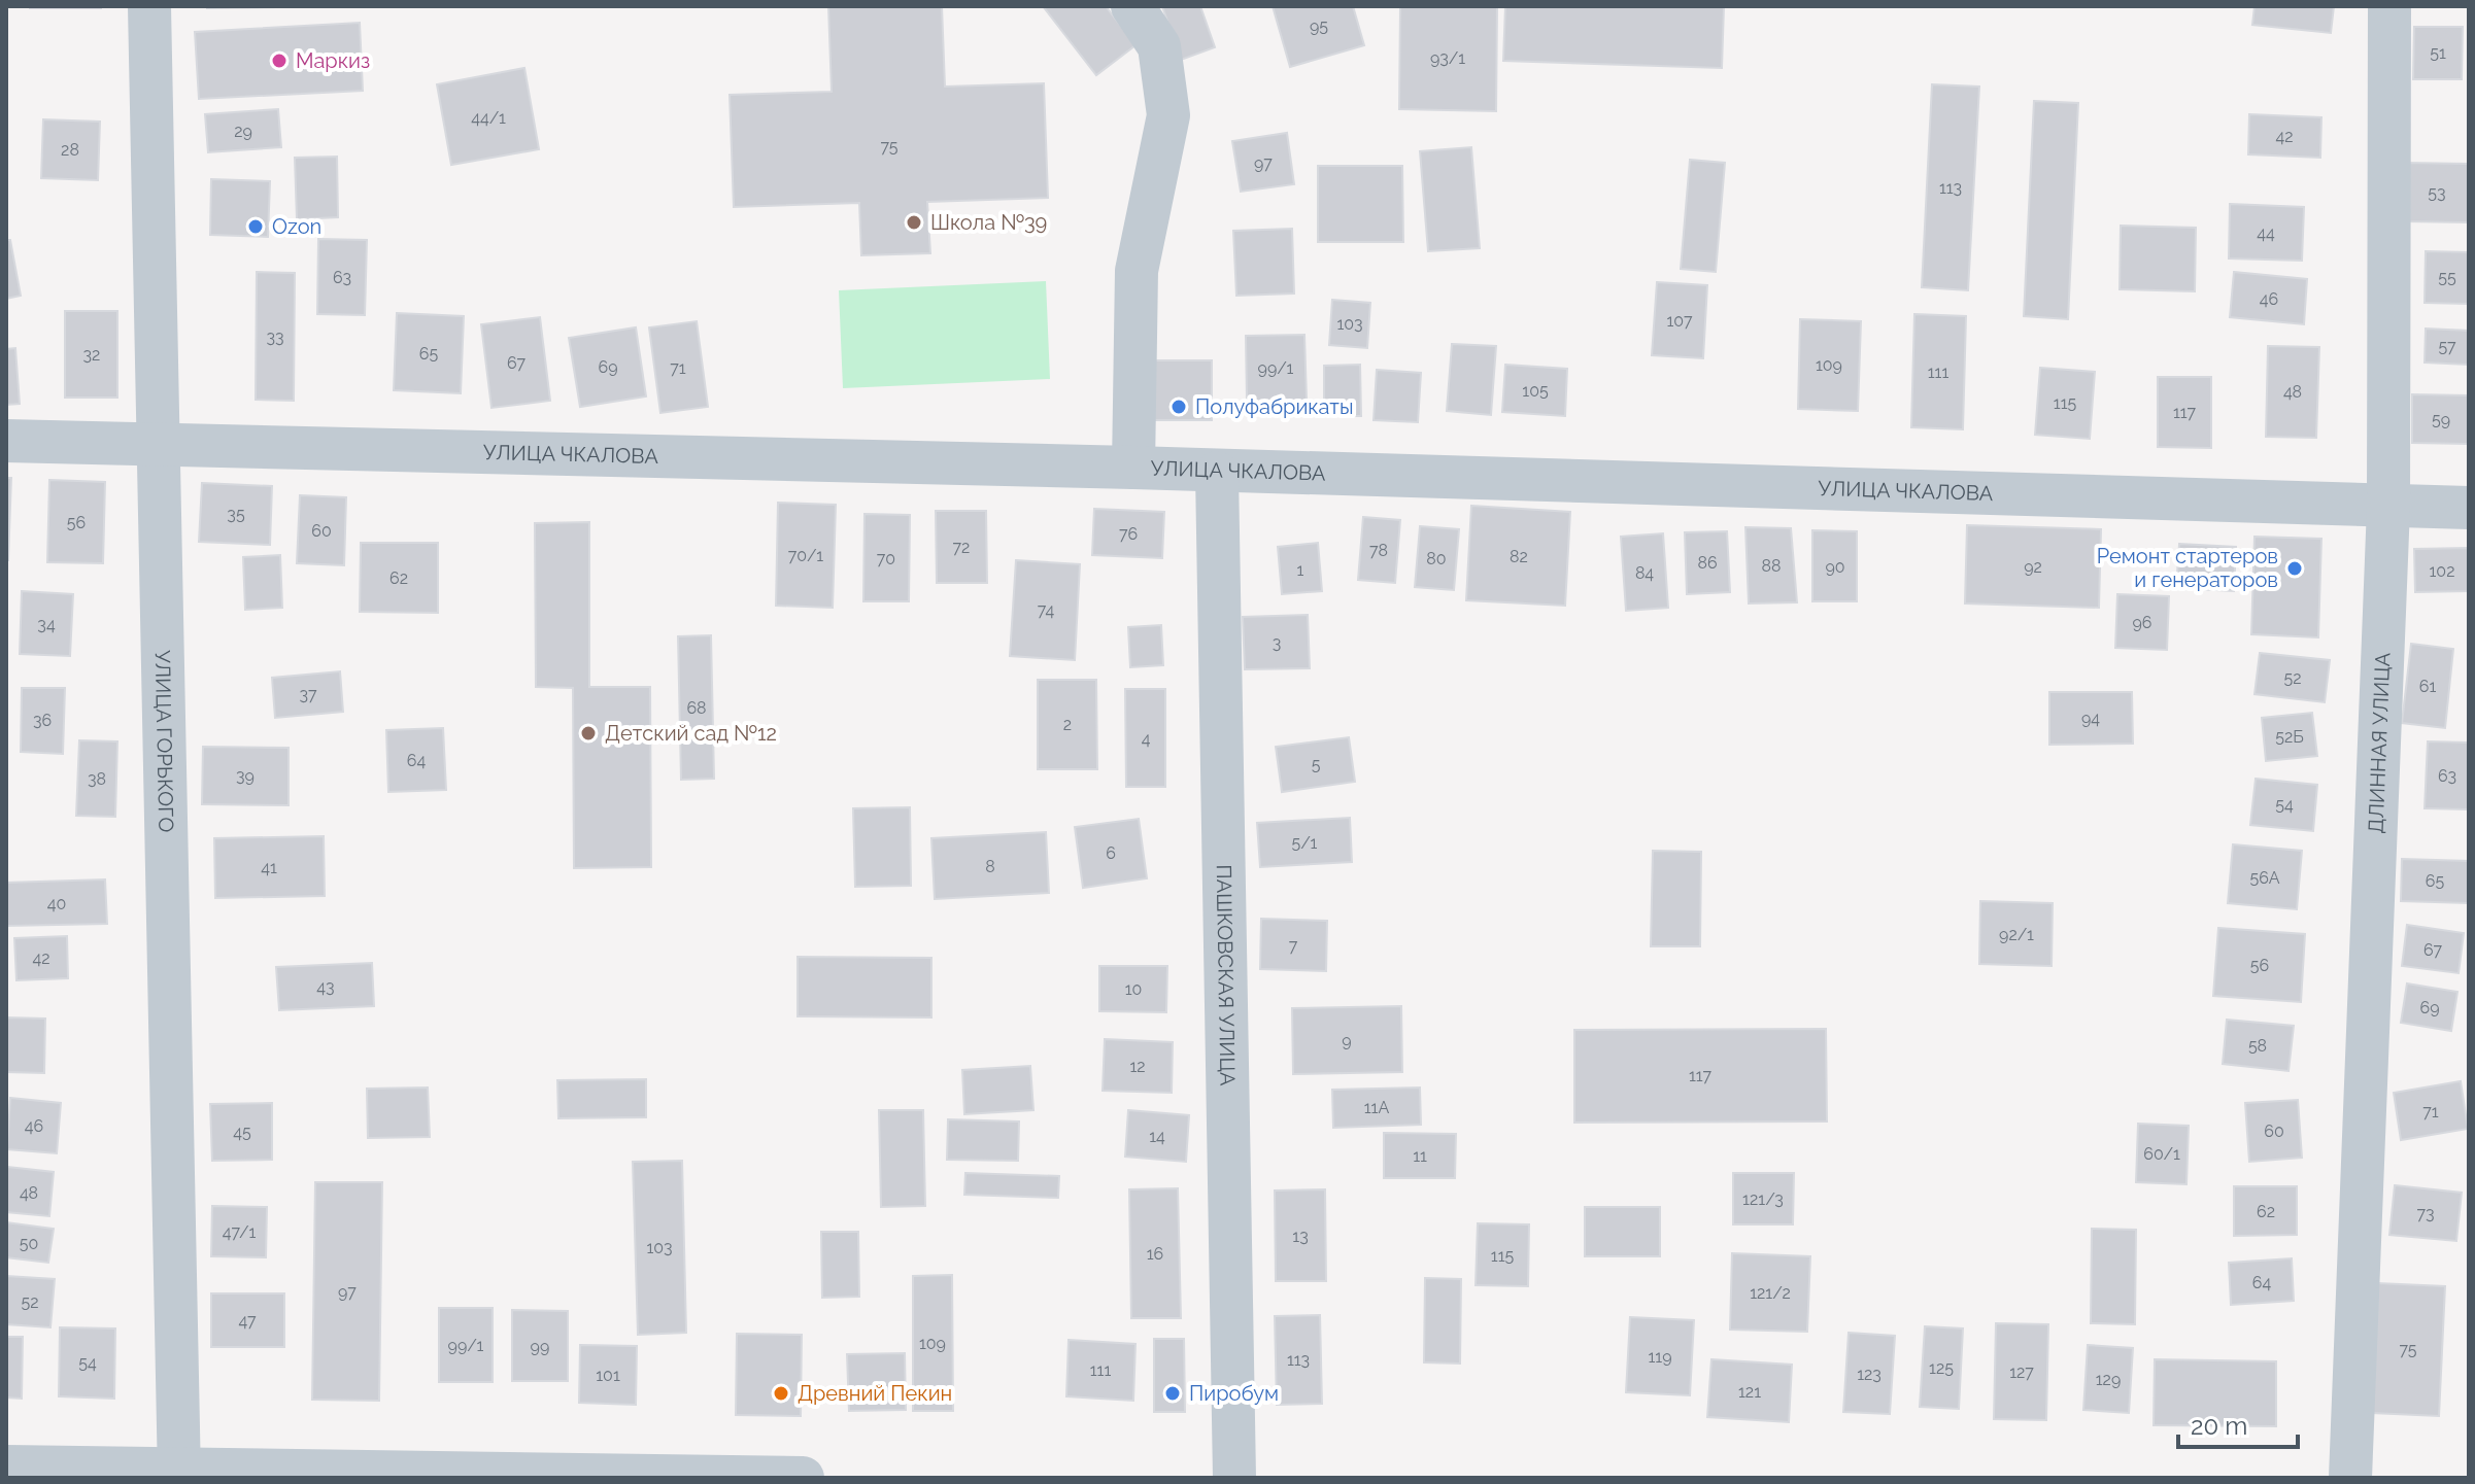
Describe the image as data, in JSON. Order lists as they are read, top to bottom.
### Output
{
  "streets": {
    "street": [
      "УЛИЦА ЧКАЛОВА",
      "УЛИЦА ГОРЬКОГО",
      "ДЛИННАЯ УЛИЦА",
      "ПАШКОВСКАЯ УЛИЦА"
    ]
  },
  "crossings": [
    ["УЛИЦА ЧКАЛОВА", "УЛИЦА ГОРЬКОГО"],
    ["УЛИЦА ЧКАЛОВА", "ДЛИННАЯ УЛИЦА"],
    ["УЛИЦА ЧКАЛОВА", "ПАШКОВСКАЯ УЛИЦА"]
  ],
  "places": [
    "Маркиз",
    "Школа №39",
    "Ozon",
    "Полуфабрикаты",
    "Ремонт стартеров и генераторов",
    "Детский сад №12",
    "Древний Пекин",
    "Пиробум"
  ],
  "house_numbers": [
    "95",
    "51",
    "93/1",
    "44/1",
    "29",
    "42",
    "75",
    "28",
    "97",
    "113",
    "53",
    "44",
    "63",
    "55",
    "46",
    "107",
    "103",
    "33",
    "57",
    "65",
    "32",
    "67",
    "109",
    "69",
    "71",
    "99/1",
    "111",
    "105",
    "48",
    "115",
    "117",
    "59",
    "35",
    "56",
    "60",
    "76",
    "72",
    "78",
    "70/1",
    "82",
    "70",
    "80",
    "86",
    "88",
    "90",
    "92",
    "1",
    "102",
    "84",
    "62",
    "74",
    "96",
    "34",
    "3",
    "52",
    "61",
    "37",
    "68",
    "94",
    "36",
    "2",
    "52Б",
    "4",
    "64",
    "5",
    "39",
    "63",
    "38",
    "54",
    "5/1",
    "6",
    "8",
    "41",
    "56А",
    "65",
    "40",
    "92/1",
    "7",
    "67",
    "42",
    "56",
    "43",
    "10",
    "69",
    "9",
    "58",
    "12",
    "117",
    "11А",
    "71",
    "46",
    "60",
    "45",
    "14",
    "60/1",
    "11",
    "48",
    "121/3",
    "62",
    "73",
    "47/1",
    "13",
    "50",
    "103",
    "16",
    "115",
    "64",
    "97",
    "121/2",
    "52",
    "47",
    "109",
    "99/1",
    "99",
    "75",
    "119",
    "113",
    "54",
    "125",
    "111",
    "127",
    "123",
    "101",
    "129",
    "121"
  ],
  "scale_bar": "20 m"
}
